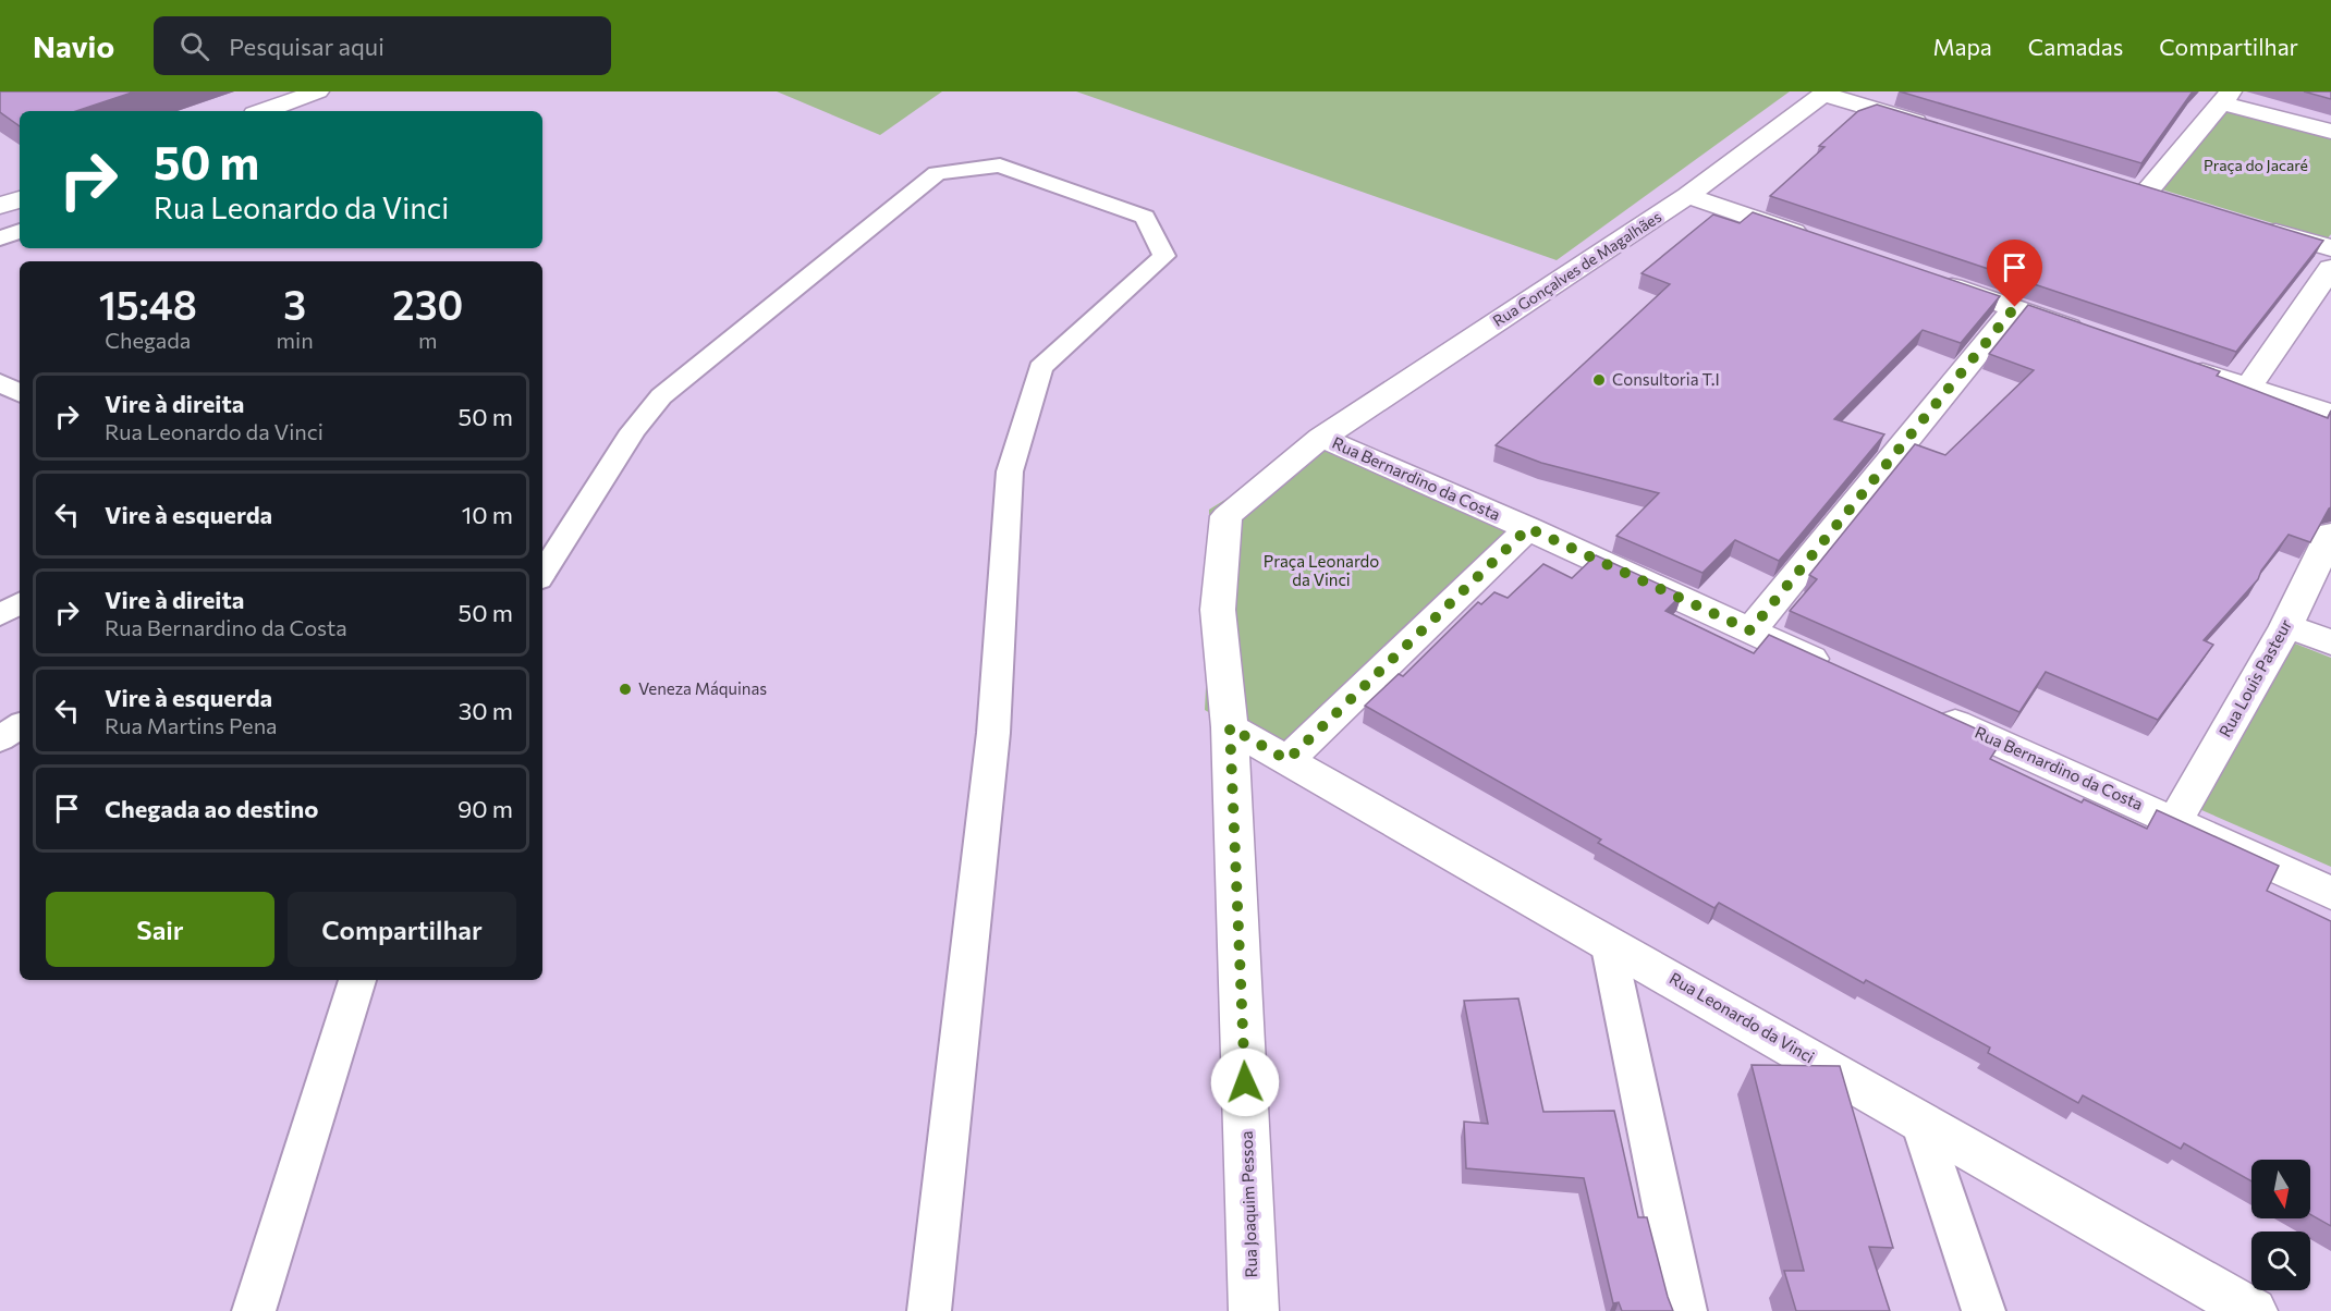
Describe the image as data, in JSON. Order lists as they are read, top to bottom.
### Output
{
  "streets": {
    "street": [
      "Rua Gonçalves de Magalhães",
      "Rua Bernardino da Costa",
      "Rua Louis Pasteur",
      "Rua Leonardo da Vinci",
      "Rua Joaquim Pessoa"
    ]
  },
  "crossings": [
    ["Rua Gonçalves de Magalhães", "Rua Bernardino da Costa"],
    ["Rua Gonçalves de Magalhães", "Rua Joaquim Pessoa"],
    ["Rua Bernardino da Costa", "Rua Louis Pasteur"],
    ["Rua Bernardino da Costa", "Rua Joaquim Pessoa"],
    ["Rua Leonardo da Vinci", "Rua Joaquim Pessoa"]
  ],
  "parks": ["Praça do Jacaré", "Praça Leonardo da Vinci"],
  "places": ["Consultoria T.I", "Veneza Máquinas"],
  "north": "bottom",
  "page": {
    "header": "Navio",
    "search": "Pesquisar aqui",
    "nav": ["Mapa", "Camadas", "Compartilhar"],
    "turn": ["50 m", "Rua Leonardo da Vinci"],
    "eta": [
      "15:48",
      "Chegada",
      "3",
      "min",
      "230",
      "m"
    ],
    "list": [
      {
        "name": "Vire à direita",
        "note": "Rua Leonardo da Vinci",
        "value": "50 m"
      },
      {
        "name": "Vire à esquerda",
        "value": "10 m"
      },
      {
        "name": "Vire à direita",
        "note": "Rua Bernardino da Costa",
        "value": "50 m"
      },
      {
        "name": "Vire à esquerda",
        "note": "Rua Martins Pena",
        "value": "30 m"
      },
      {
        "name": "Chegada ao destino",
        "value": "90 m"
      }
    ],
    "buttons": ["Sair", "Compartilhar"]
  }
}
